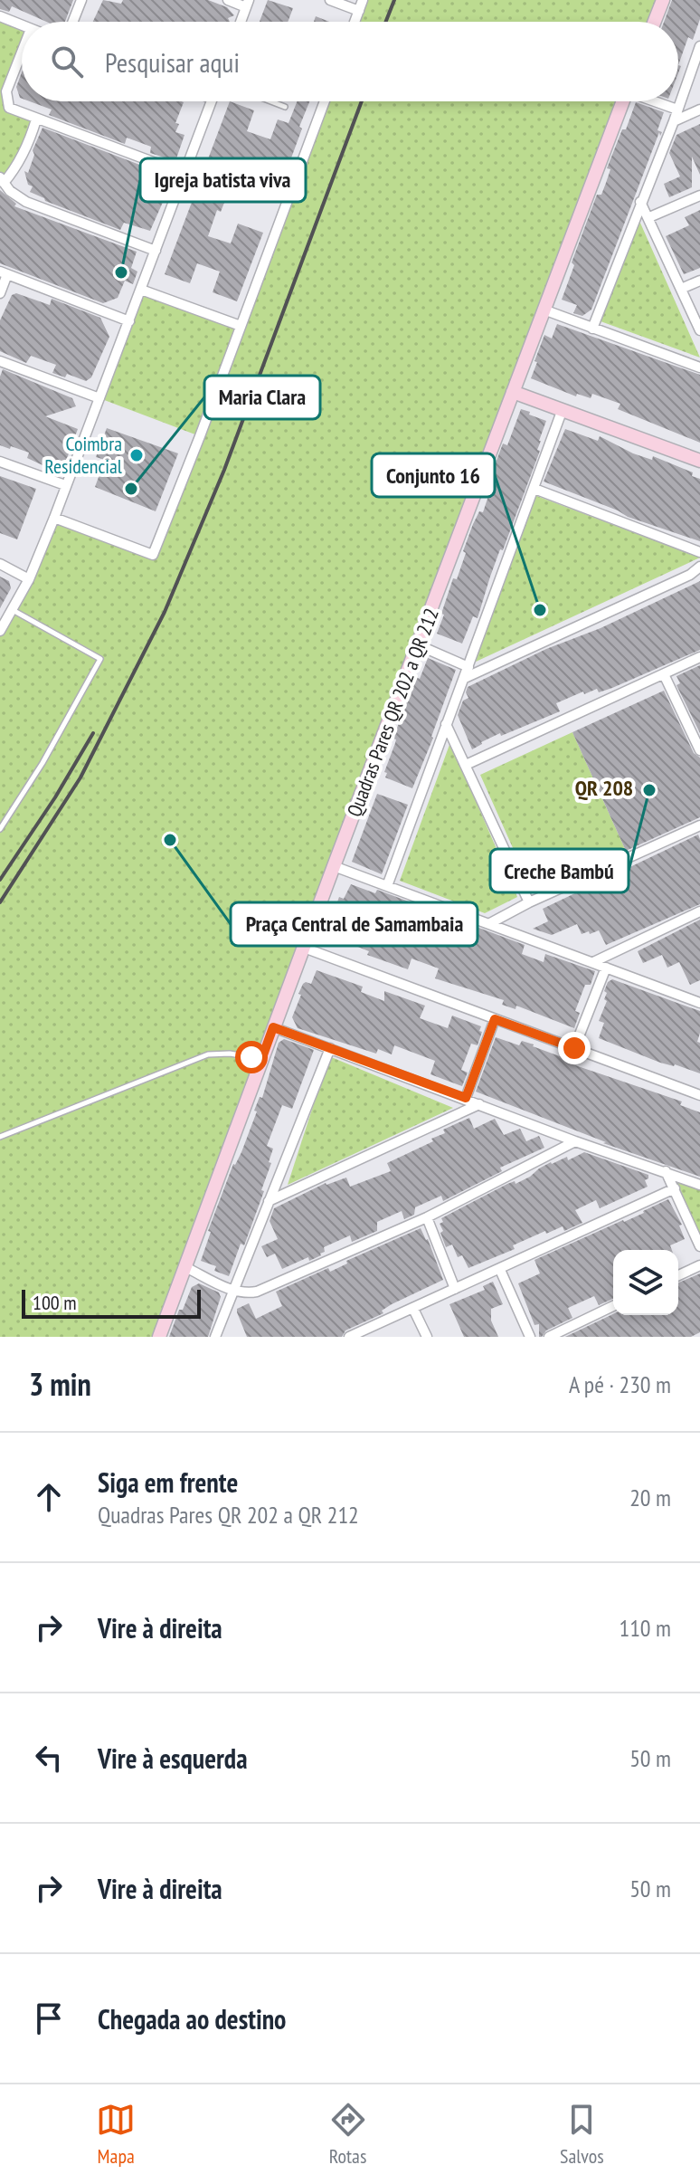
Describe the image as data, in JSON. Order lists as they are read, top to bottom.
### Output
{
  "streets": {
    "street": ["Quadras Pares QR 202 a QR 212"]
  },
  "districts": ["QR 208"],
  "places": [
    "Igreja batista viva",
    "Coimbra Residencial",
    "Maria Clara",
    "Conjunto 16",
    "Creche Bambú",
    "Praça Central de Samambaia"
  ],
  "scale_bar": "100 m",
  "page": {
    "search": "Pesquisar aqui",
    "scale": "100 m",
    "heading": ["3 min", "A pé · 230 m"],
    "list": [
      ["Siga em frente", "Quadras Pares QR 202 a QR 212", "20 m"],
      ["Vire à direita", "110 m"],
      ["Vire à esquerda", "50 m"],
      ["Vire à direita", "50 m"],
      "Chegada ao destino"
    ],
    "nav": ["Mapa", "Rotas", "Salvos"]
  }
}
